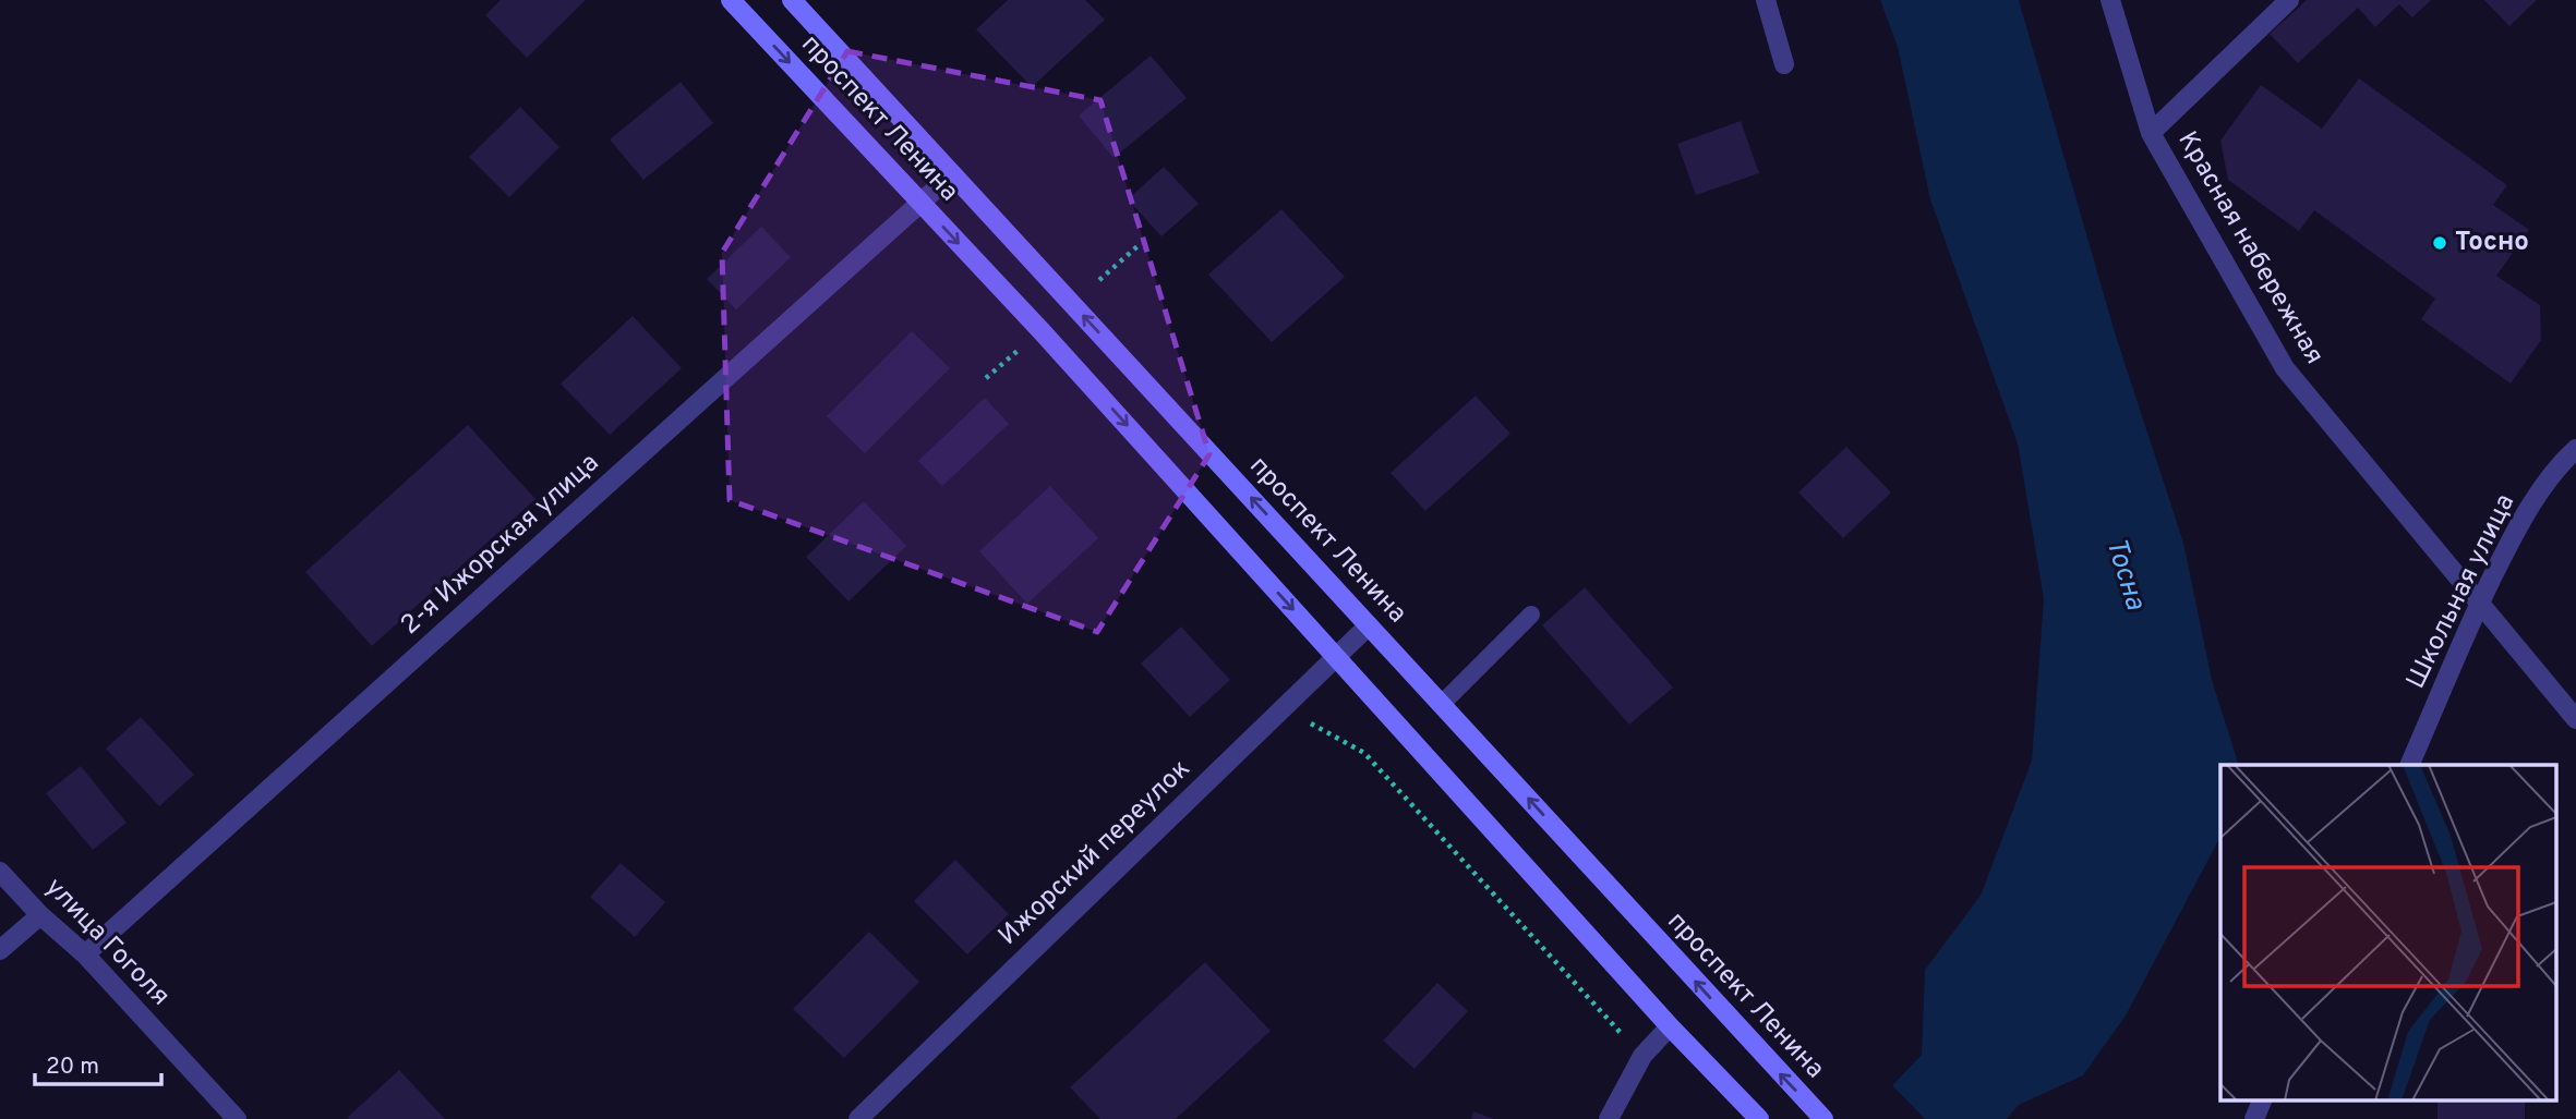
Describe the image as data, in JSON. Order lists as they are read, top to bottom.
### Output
{
  "streets": {
    "main road": ["проспект Ленина"],
    "street": [
      "Красная набережная",
      "2-я Ижорская улица",
      "Школьная улица",
      "Ижорский переулок",
      "улица Гоголя"
    ]
  },
  "crossings": [
    ["проспект Ленина", "2-я Ижорская улица"],
    ["проспект Ленина", "Ижорский переулок"],
    ["Красная набережная", "Школьная улица"],
    ["2-я Ижорская улица", "улица Гоголя"]
  ],
  "water": ["Тосна"],
  "places": ["Тосно"],
  "scale_bar": "20 m"
}
